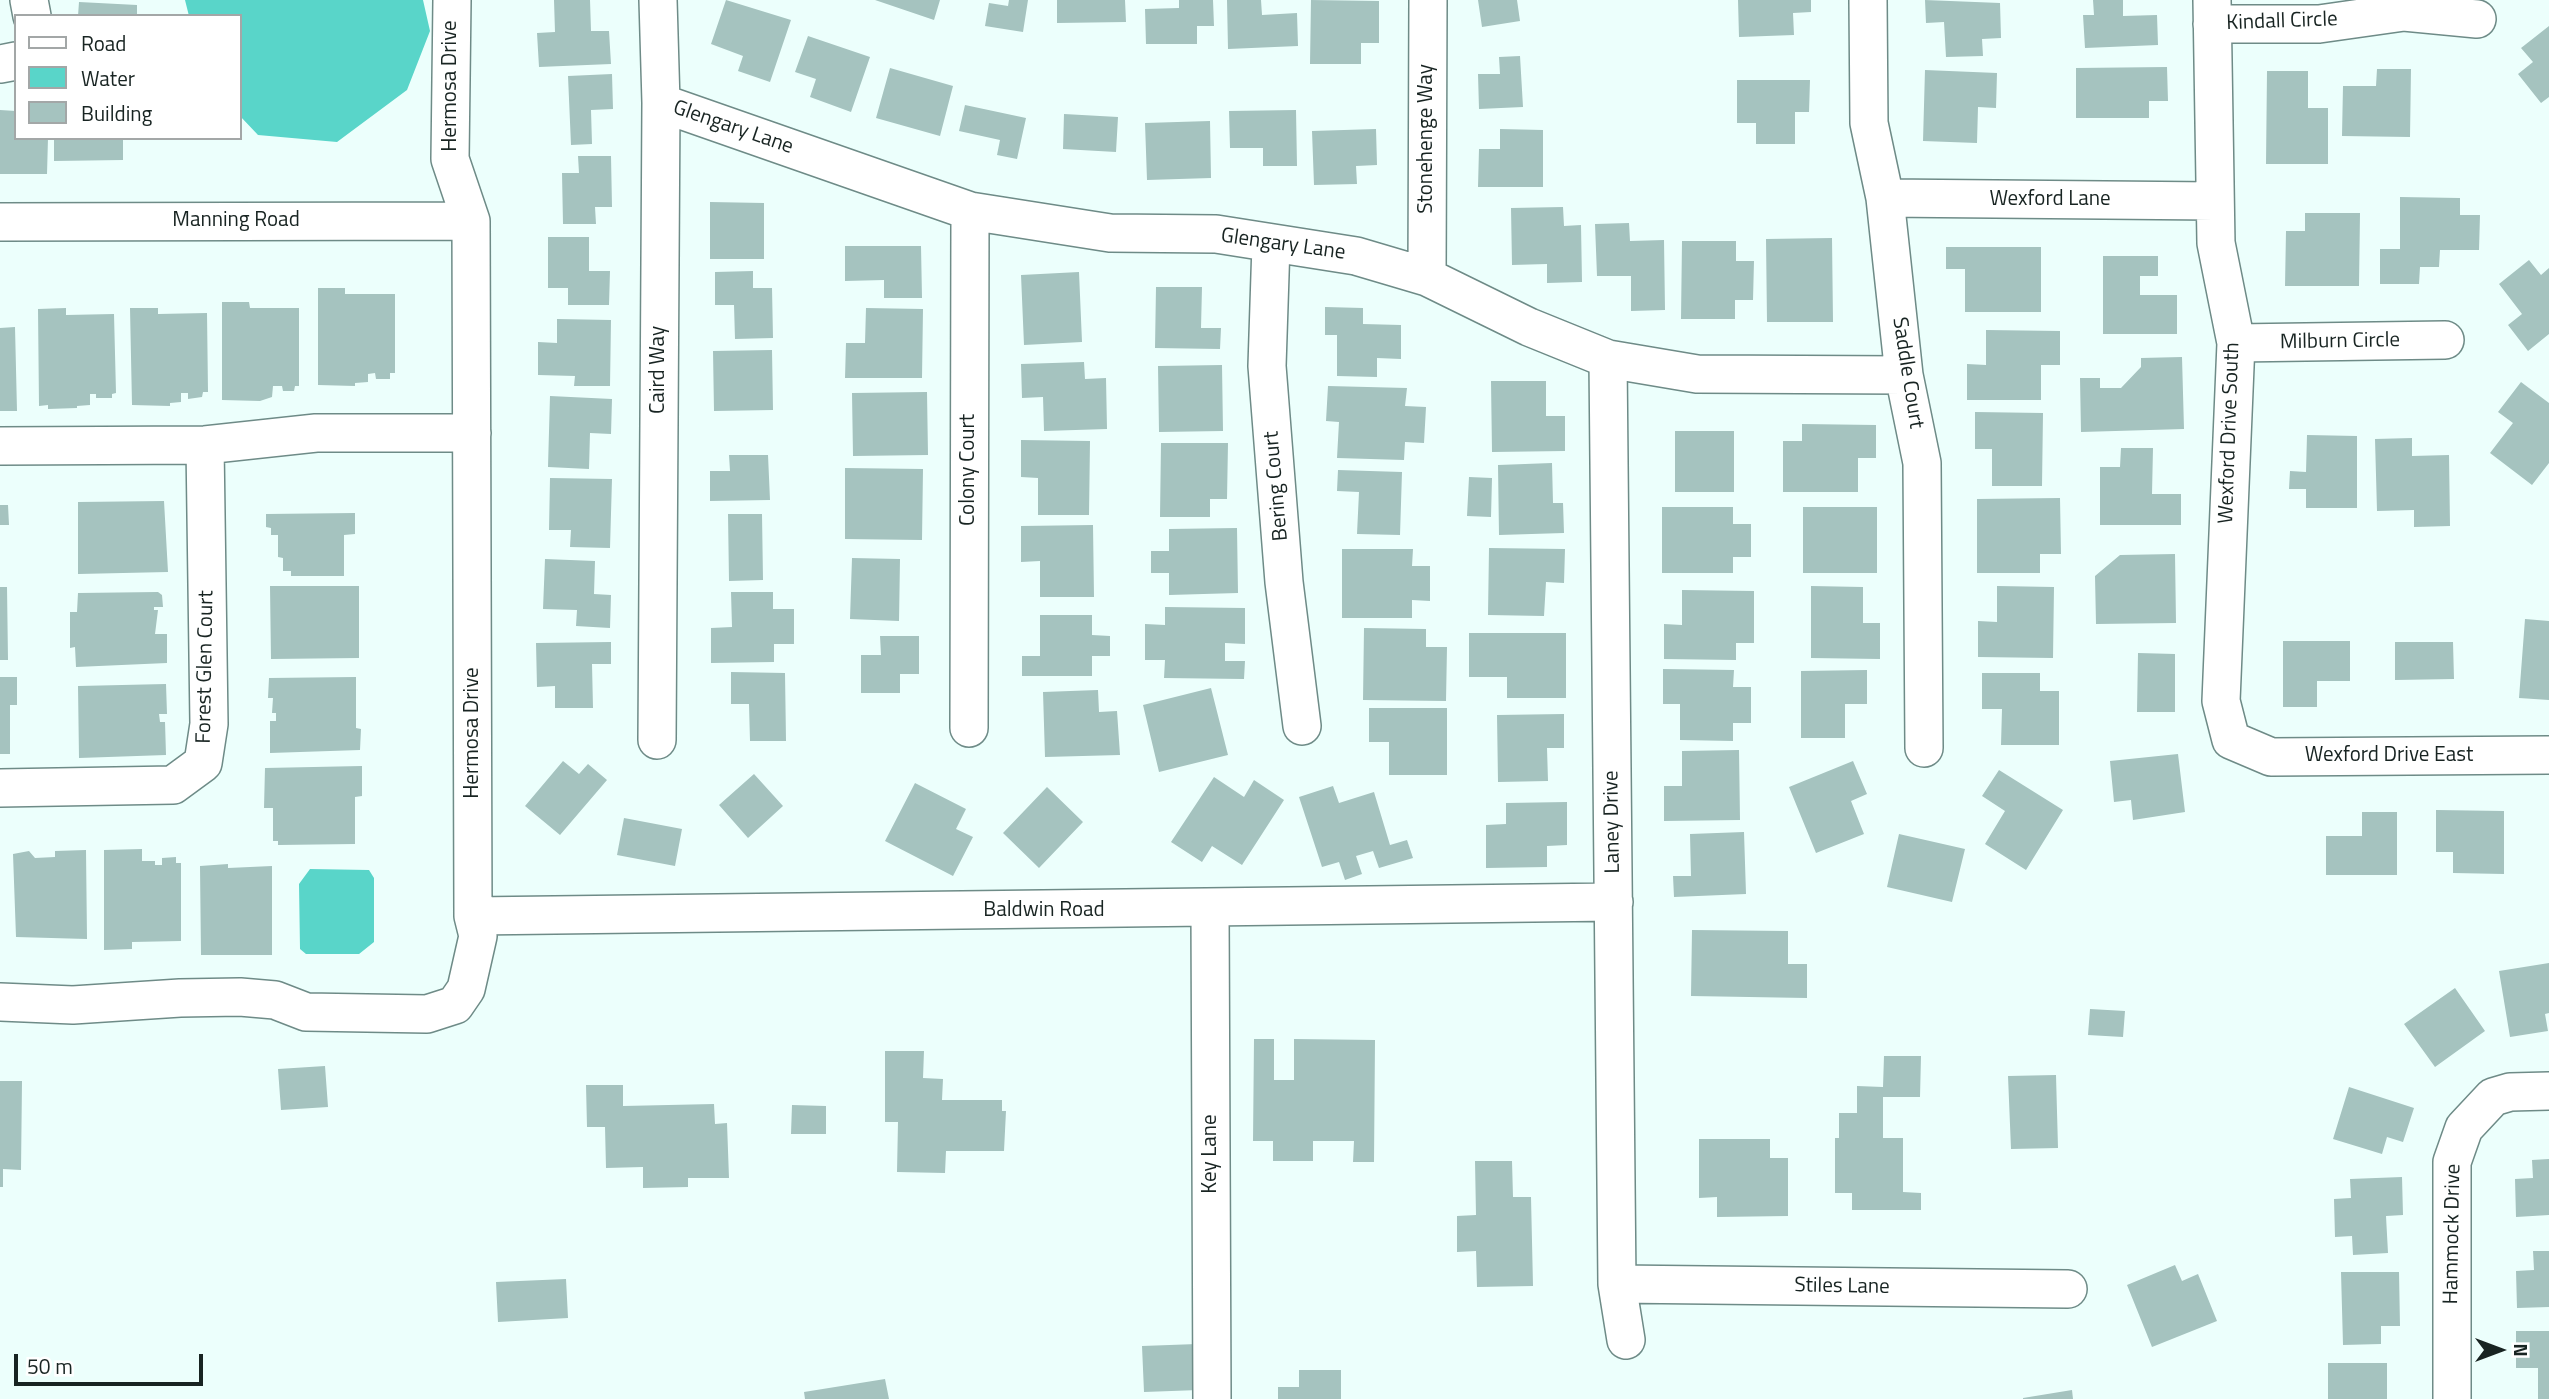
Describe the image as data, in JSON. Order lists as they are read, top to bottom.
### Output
{
  "streets": {
    "street": [
      "Kindall Circle",
      "Hermosa Drive",
      "Glengary Lane",
      "Stonehenge Way",
      "Wexford Lane",
      "Manning Road",
      "Milburn Circle",
      "Caird Way",
      "Saddle Court",
      "Wexford Drive South",
      "Colony Court",
      "Bering Court",
      "Forest Glen Court",
      "Wexford Drive East",
      "Laney Drive",
      "Baldwin Road",
      "Key Lane",
      "Hammock Drive",
      "Stiles Lane"
    ]
  },
  "crossings": [
    ["Kindall Circle", "Wexford Drive South"],
    ["Hermosa Drive", "Manning Road"],
    ["Hermosa Drive", "Baldwin Road"],
    ["Glengary Lane", "Stonehenge Way"],
    ["Glengary Lane", "Caird Way"],
    ["Glengary Lane", "Saddle Court"],
    ["Glengary Lane", "Colony Court"],
    ["Glengary Lane", "Bering Court"],
    ["Glengary Lane", "Laney Drive"],
    ["Wexford Lane", "Saddle Court"],
    ["Wexford Lane", "Wexford Drive South"],
    ["Milburn Circle", "Wexford Drive South"],
    ["Wexford Drive South", "Wexford Drive East"],
    ["Laney Drive", "Baldwin Road"],
    ["Laney Drive", "Stiles Lane"],
    ["Baldwin Road", "Key Lane"]
  ],
  "legend": ["Road", "Water", "Building"],
  "scale_bar": "50 m",
  "north": "right"
}
